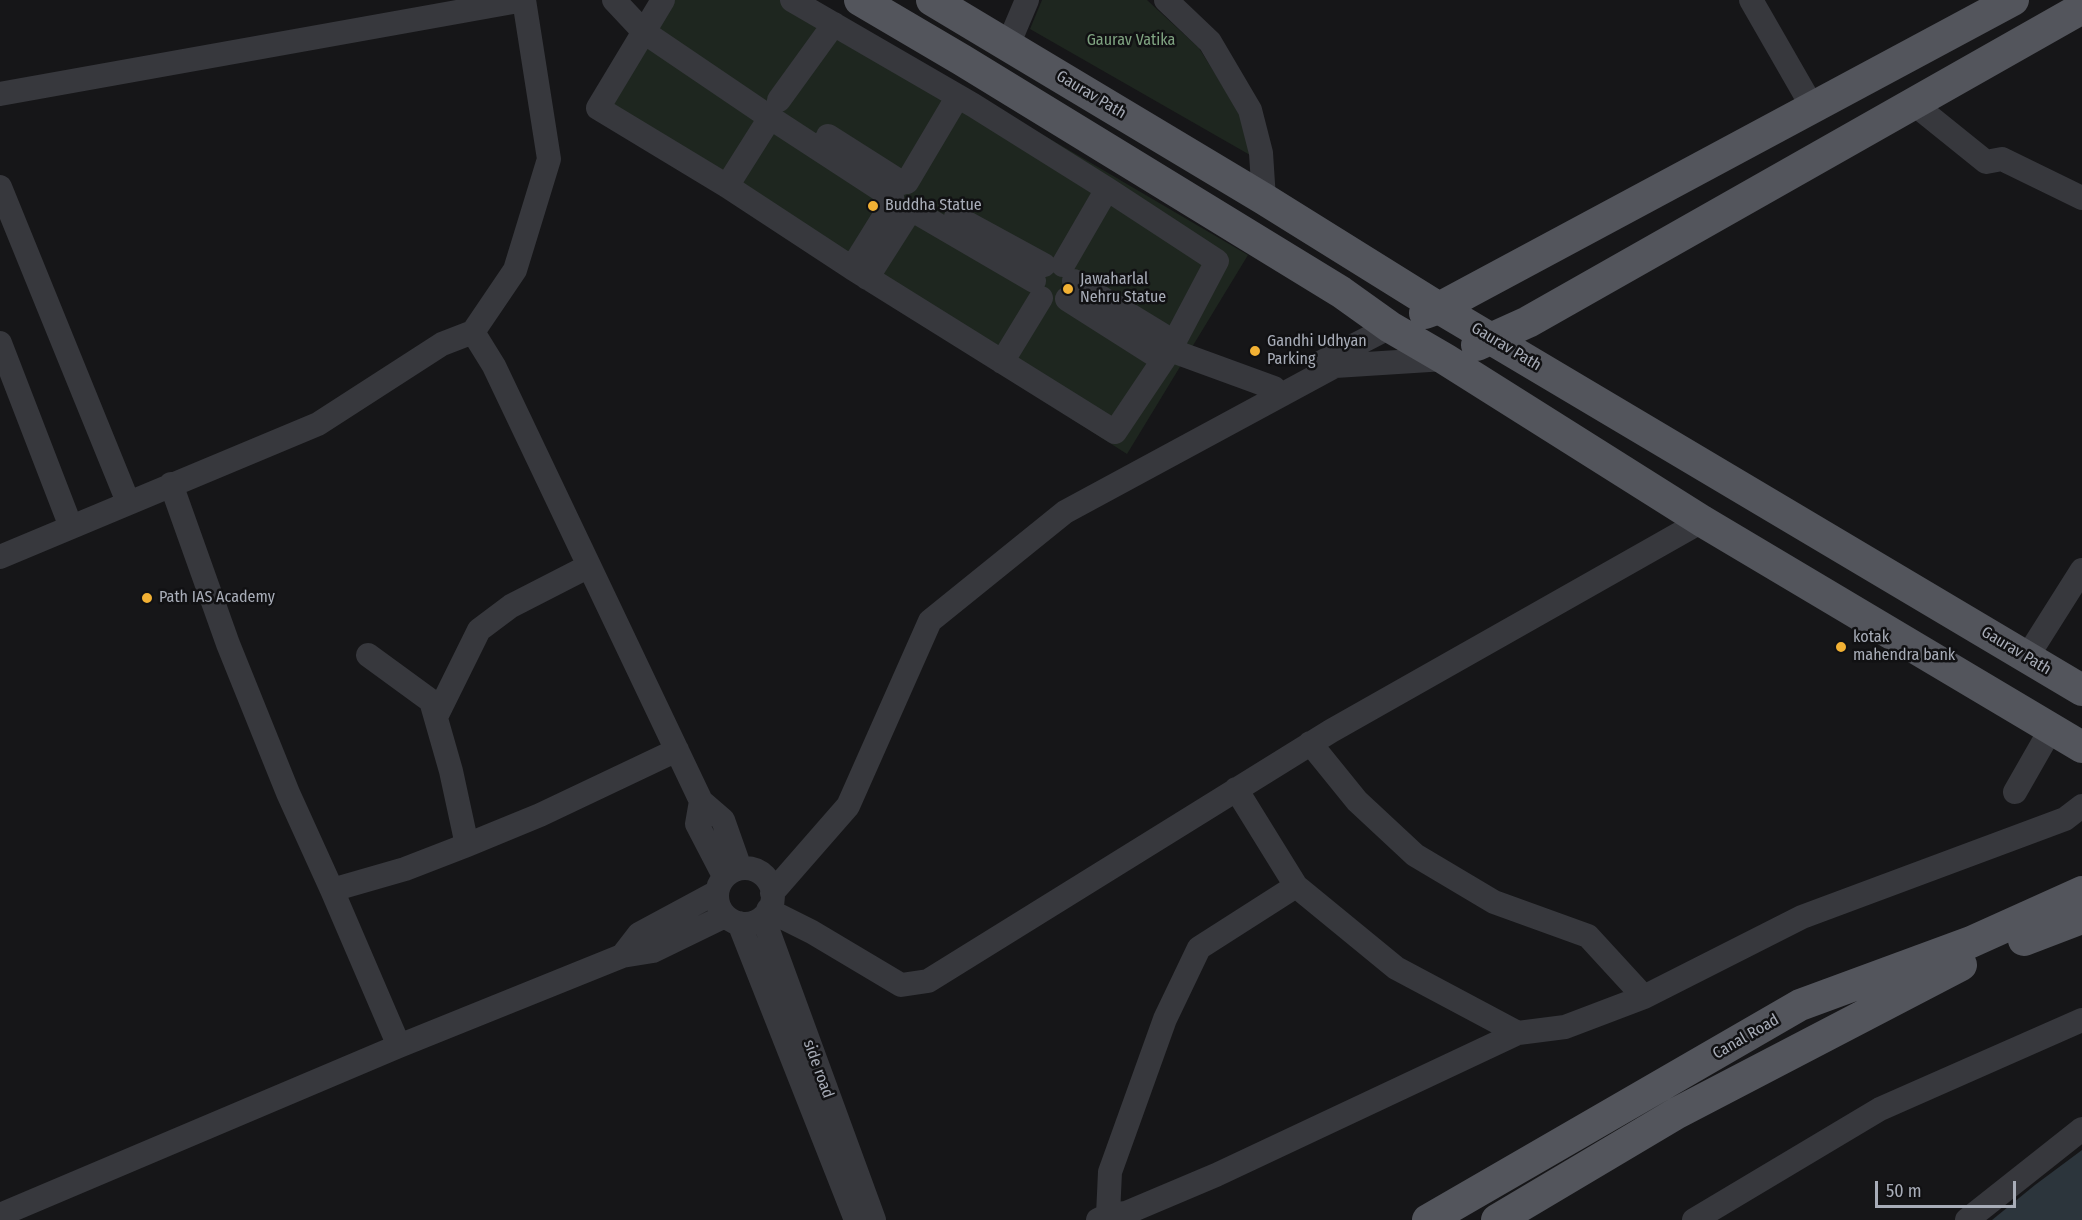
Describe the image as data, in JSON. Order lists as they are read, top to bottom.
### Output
{
  "streets": {
    "main road": ["Gaurav Path", "Canal Road"],
    "street": ["side road"]
  },
  "parks": ["Gaurav Vatika"],
  "places": [
    "Buddha Statue",
    "Jawaharlal Nehru Statue",
    "Gandhi Udhyan Parking",
    "Path IAS Academy",
    "kotak mahendra bank"
  ],
  "scale_bar": "50 m"
}
